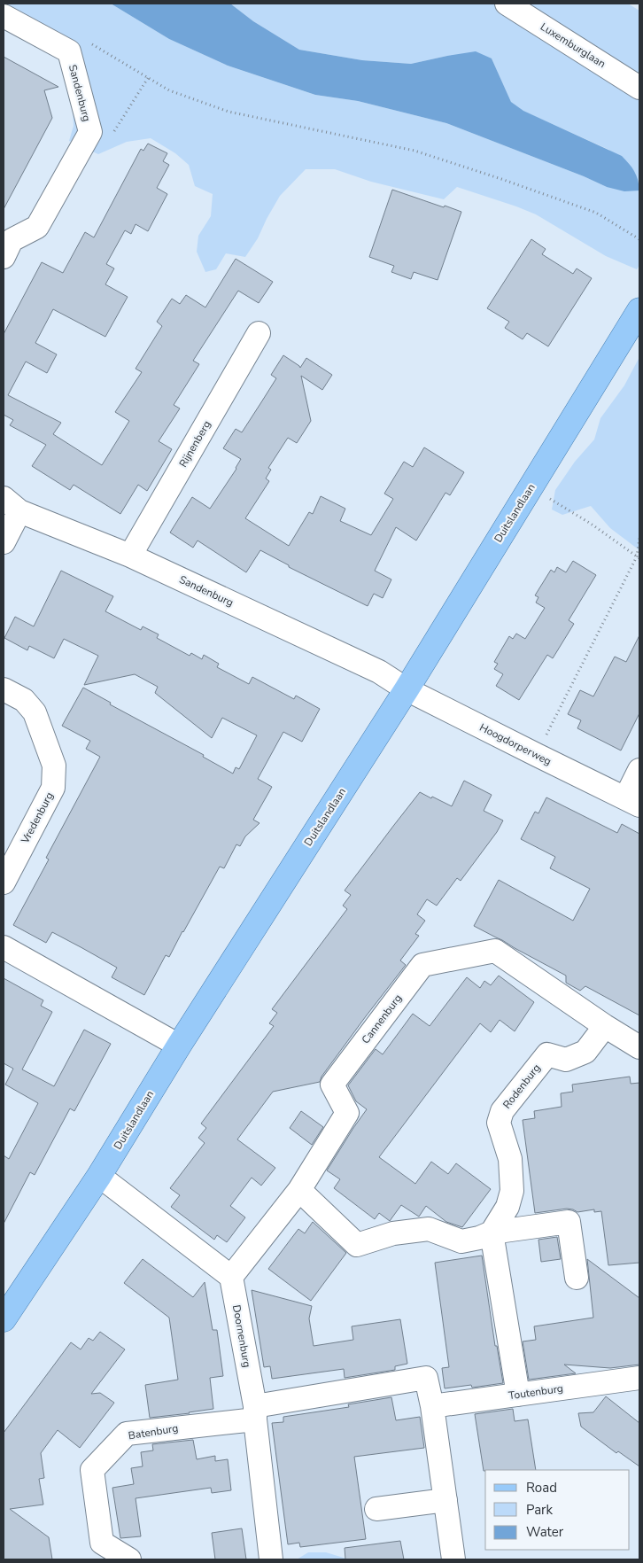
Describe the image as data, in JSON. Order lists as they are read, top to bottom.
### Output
{
  "streets": {
    "main road": ["Duitslandlaan"],
    "street": [
      "Luxemburglaan",
      "Sandenburg",
      "Rijnenberg",
      "Hoogdorperweg",
      "Vredenburg",
      "Cannenburg",
      "Rodenburg",
      "Doornenburg",
      "Toutenburg",
      "Batenburg"
    ]
  },
  "crossings": [
    ["Sandenburg", "Rijnenberg"],
    ["Sandenburg", "Duitslandlaan"],
    ["Sandenburg", "Hoogdorperweg"],
    ["Duitslandlaan", "Hoogdorperweg"],
    ["Cannenburg", "Rodenburg"],
    ["Cannenburg", "Doornenburg"],
    ["Doornenburg", "Batenburg"]
  ],
  "legend": ["Road", "Park", "Water"]
}
